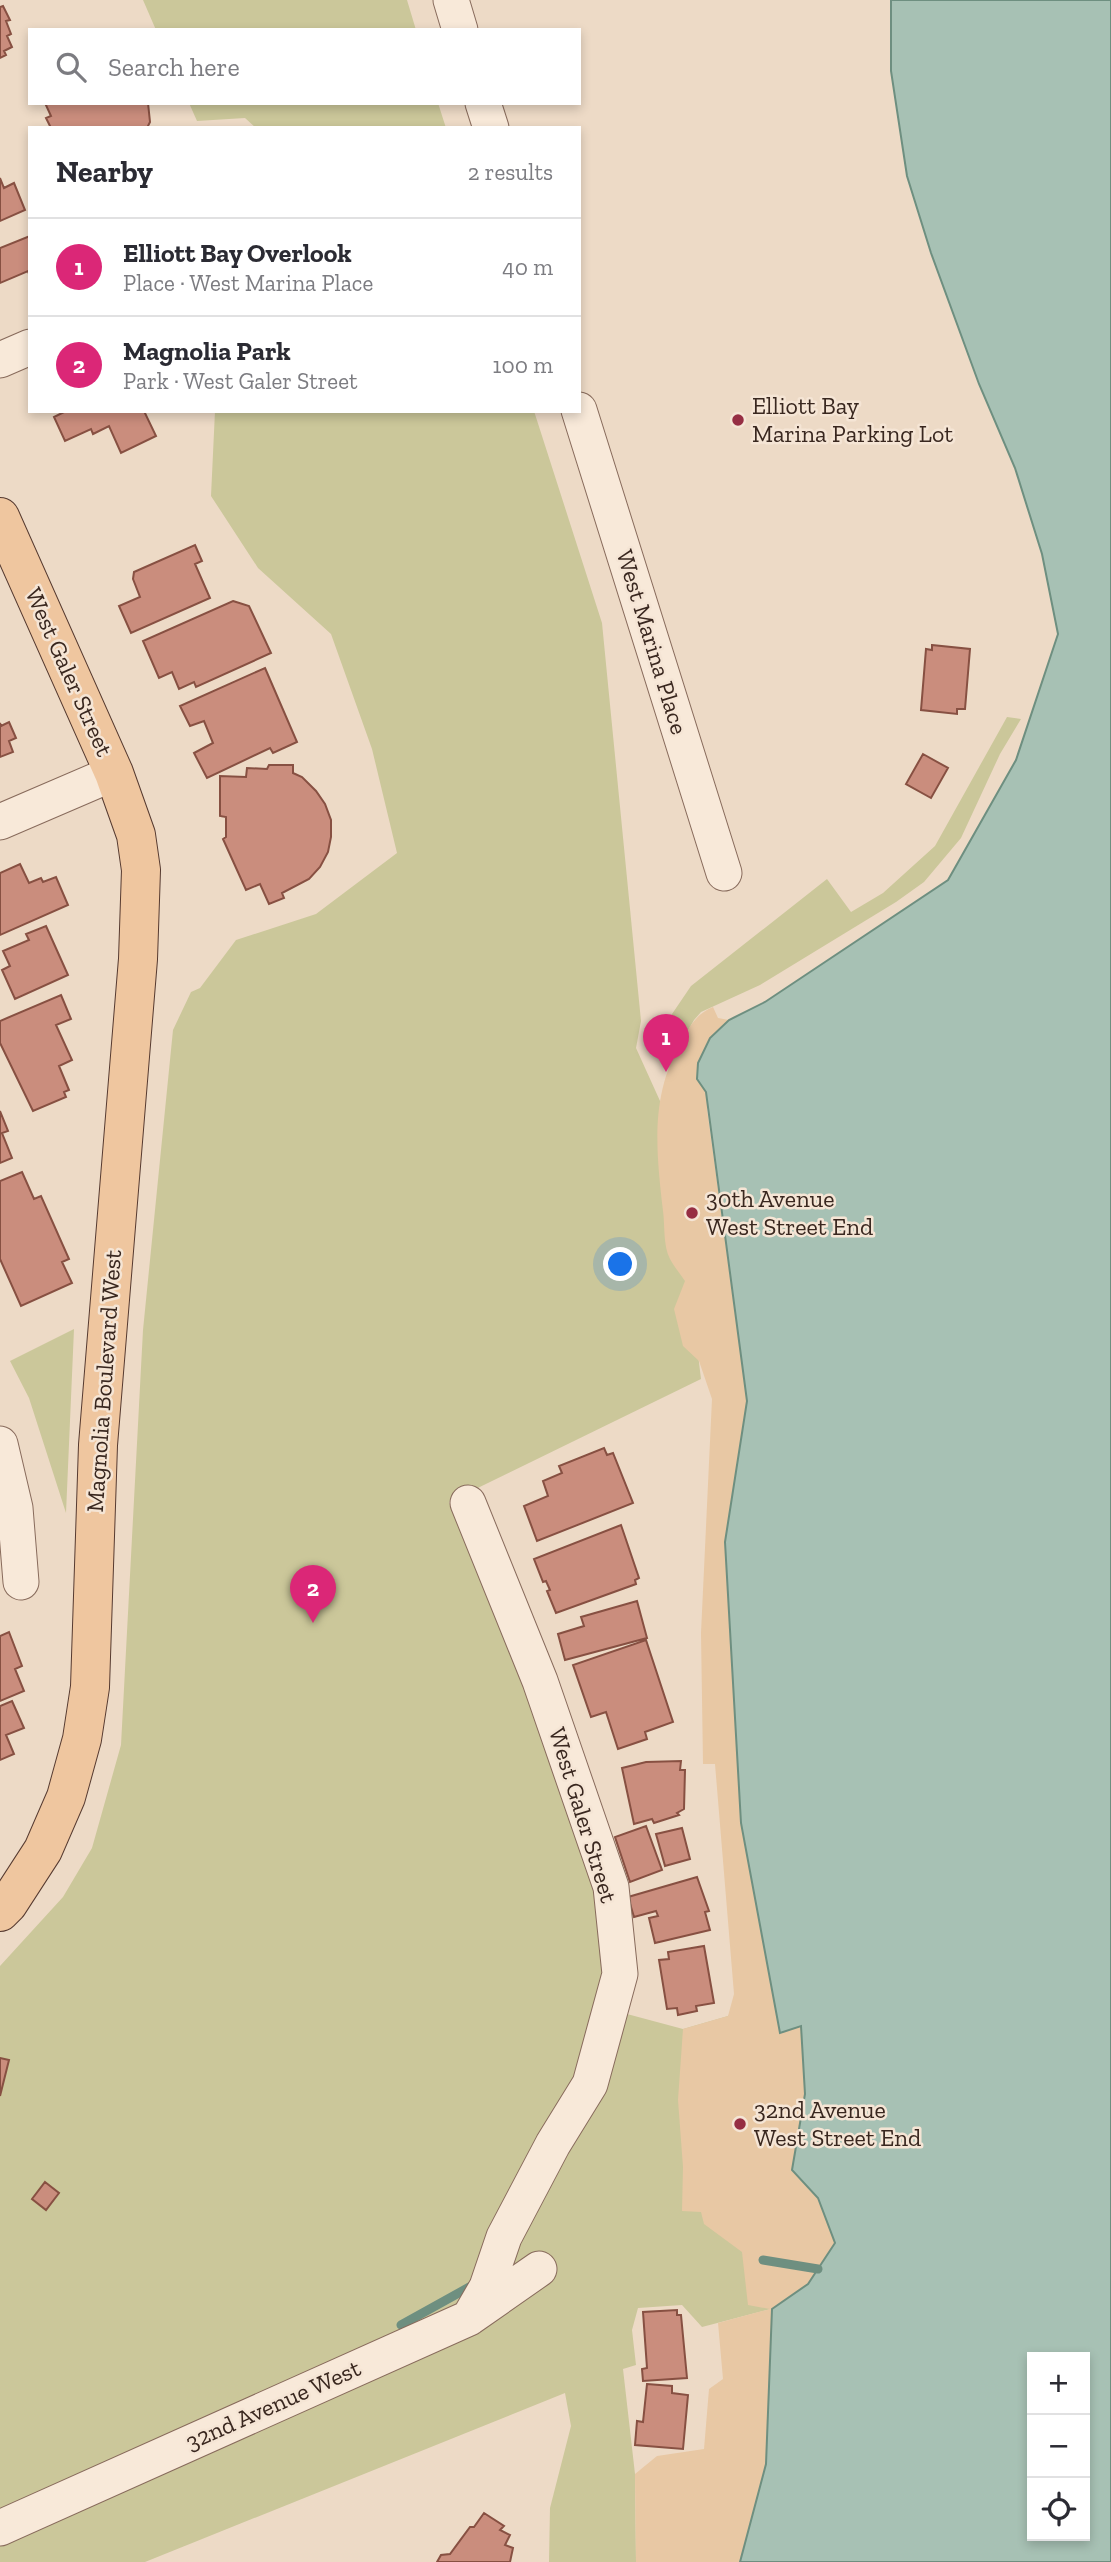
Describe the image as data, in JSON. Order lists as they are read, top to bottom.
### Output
{
  "streets": {
    "main road": ["West Galer Street", "Magnolia Boulevard West"],
    "street": ["West Marina Place", "32nd Avenue West"]
  },
  "crossings": [
    ["West Galer Street", "Magnolia Boulevard West"],
    ["West Galer Street", "32nd Avenue West"]
  ],
  "places": ["Elliott Bay Marina Parking Lot", "30th Avenue West Street End", "32nd Avenue West Street End"],
  "page": {
    "search": "Search here",
    "heading": ["Nearby", "2 results"],
    "list": [
      {
        "mark": "1",
        "name": "Elliott Bay Overlook",
        "note": "Place · West Marina Place",
        "value": "40 m"
      },
      {
        "mark": "2",
        "name": "Magnolia Park",
        "note": "Park · West Galer Street",
        "value": "100 m"
      }
    ],
    "pins": ["1", "2"],
    "map_buttons": ["+", "−"]
  }
}
